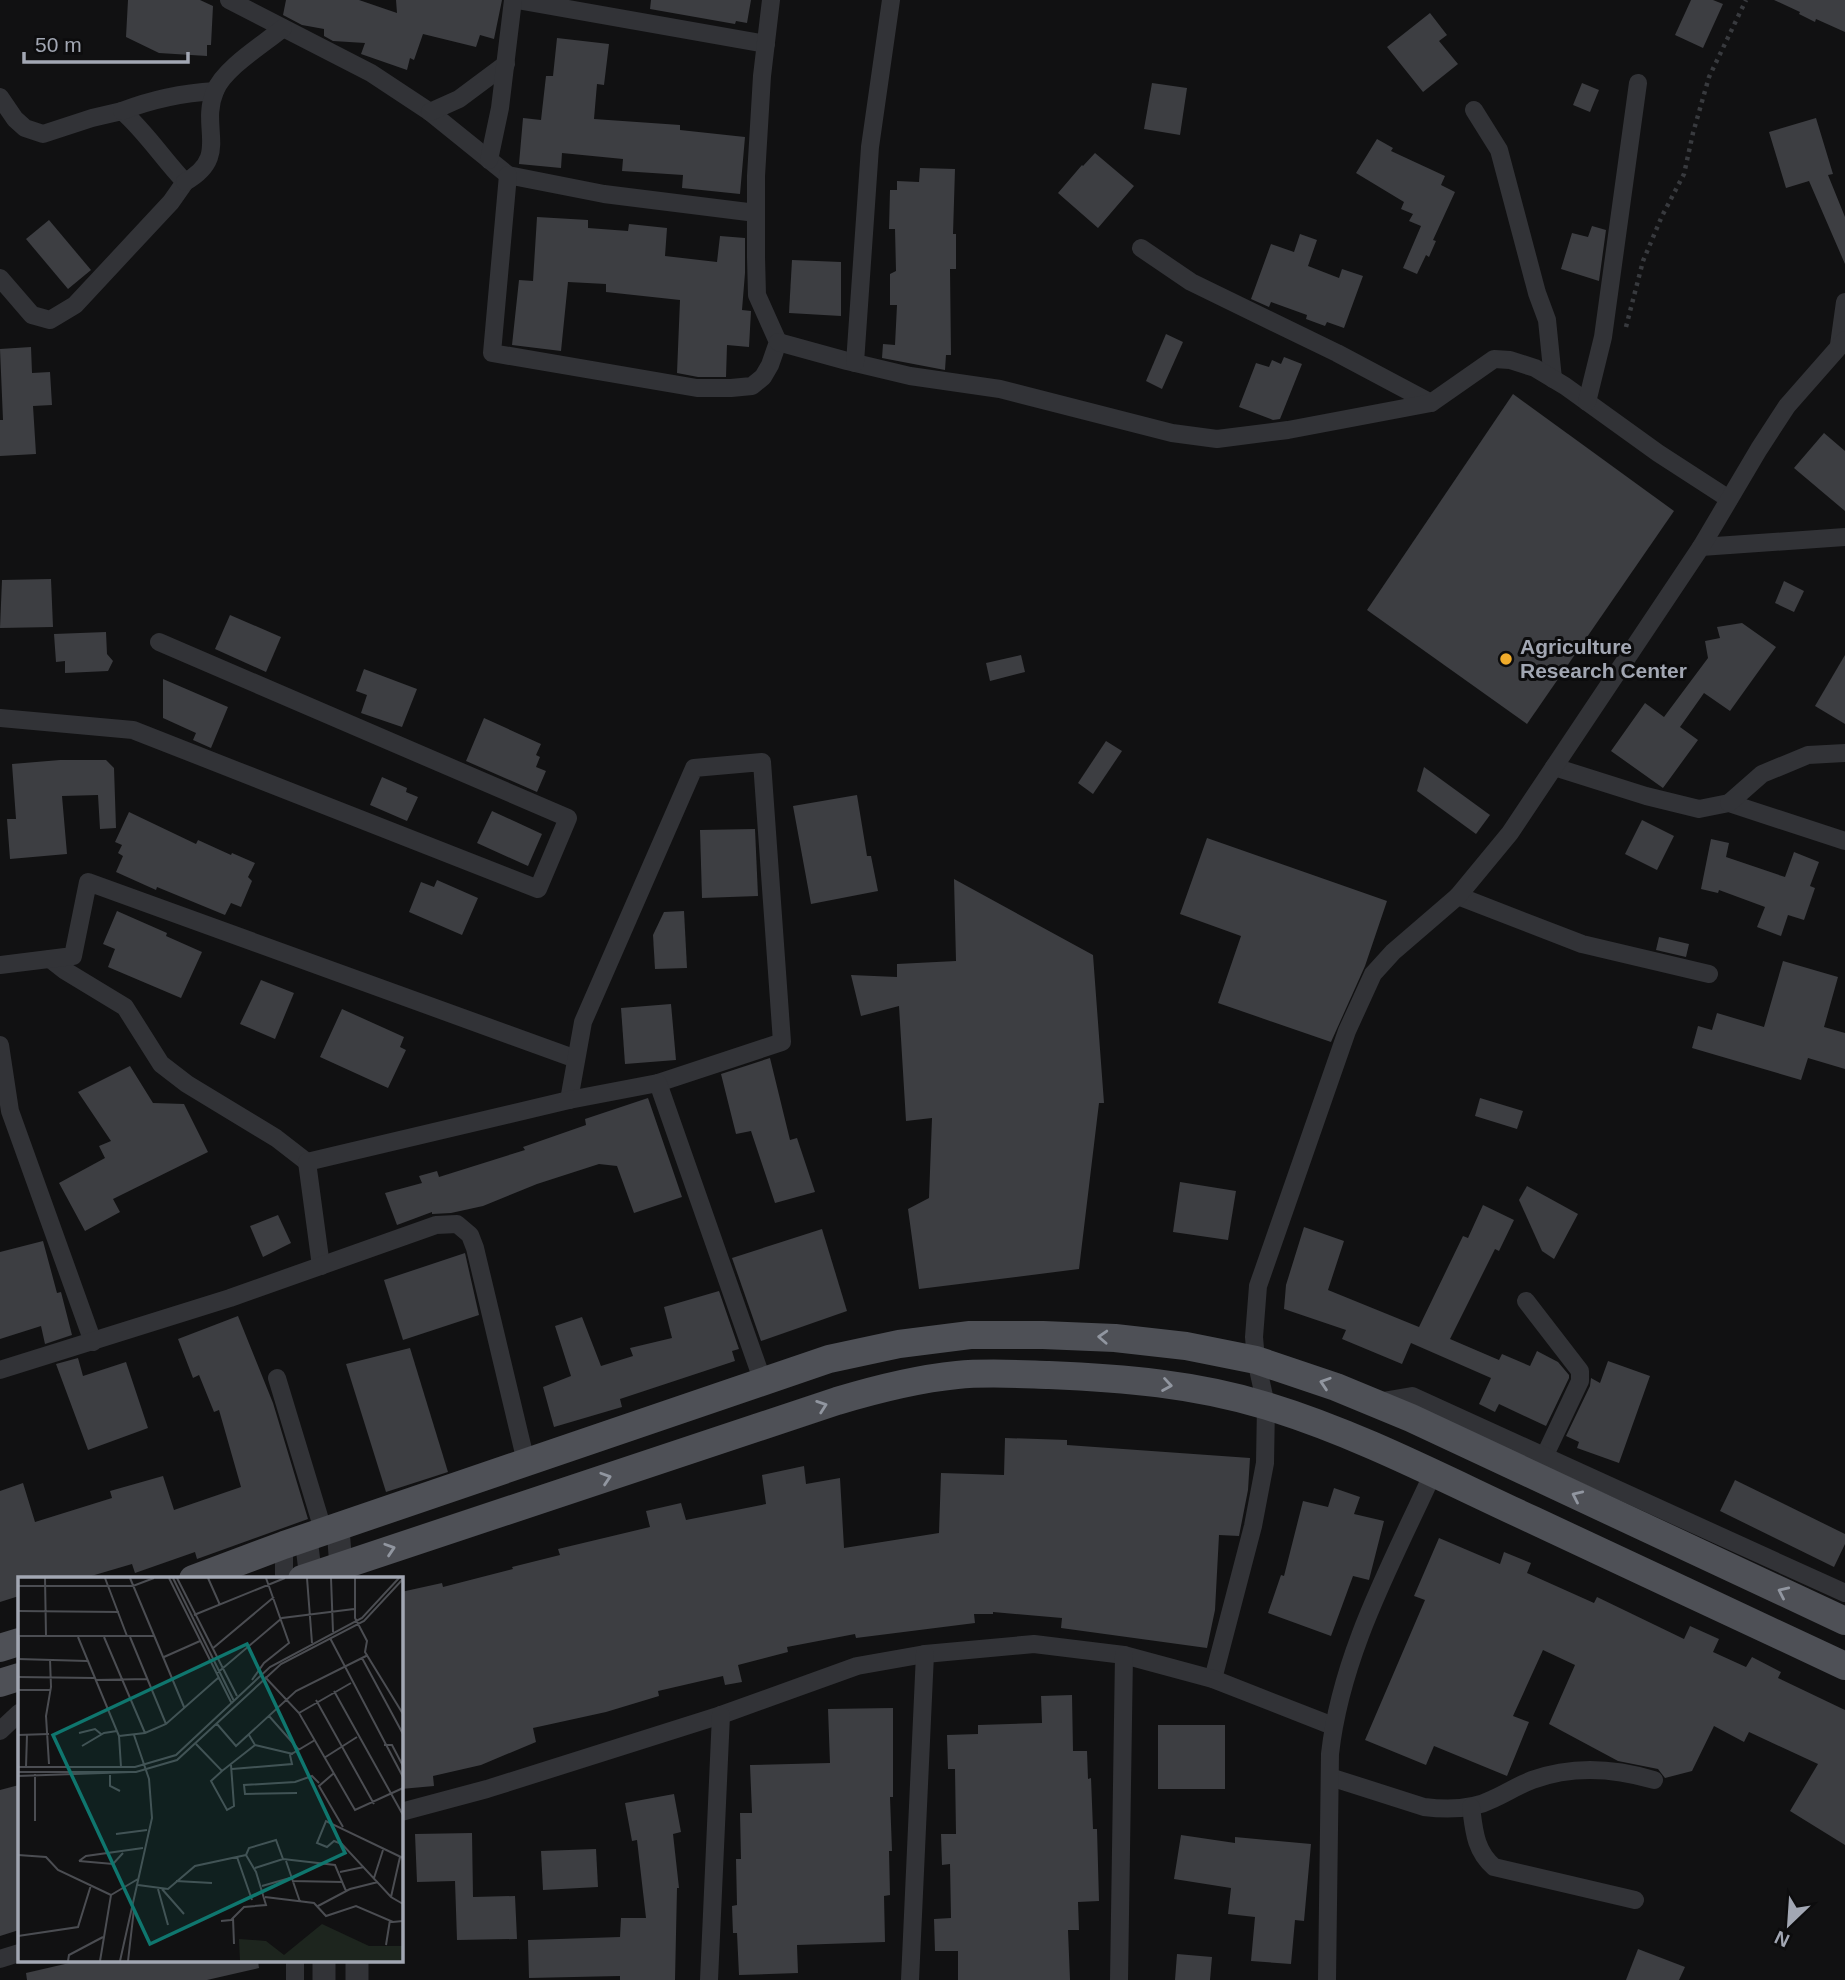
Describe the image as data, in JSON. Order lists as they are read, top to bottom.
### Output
{
  "places": ["Agriculture Research Center"],
  "scale_bar": "50 m",
  "north": "bottom left"
}
